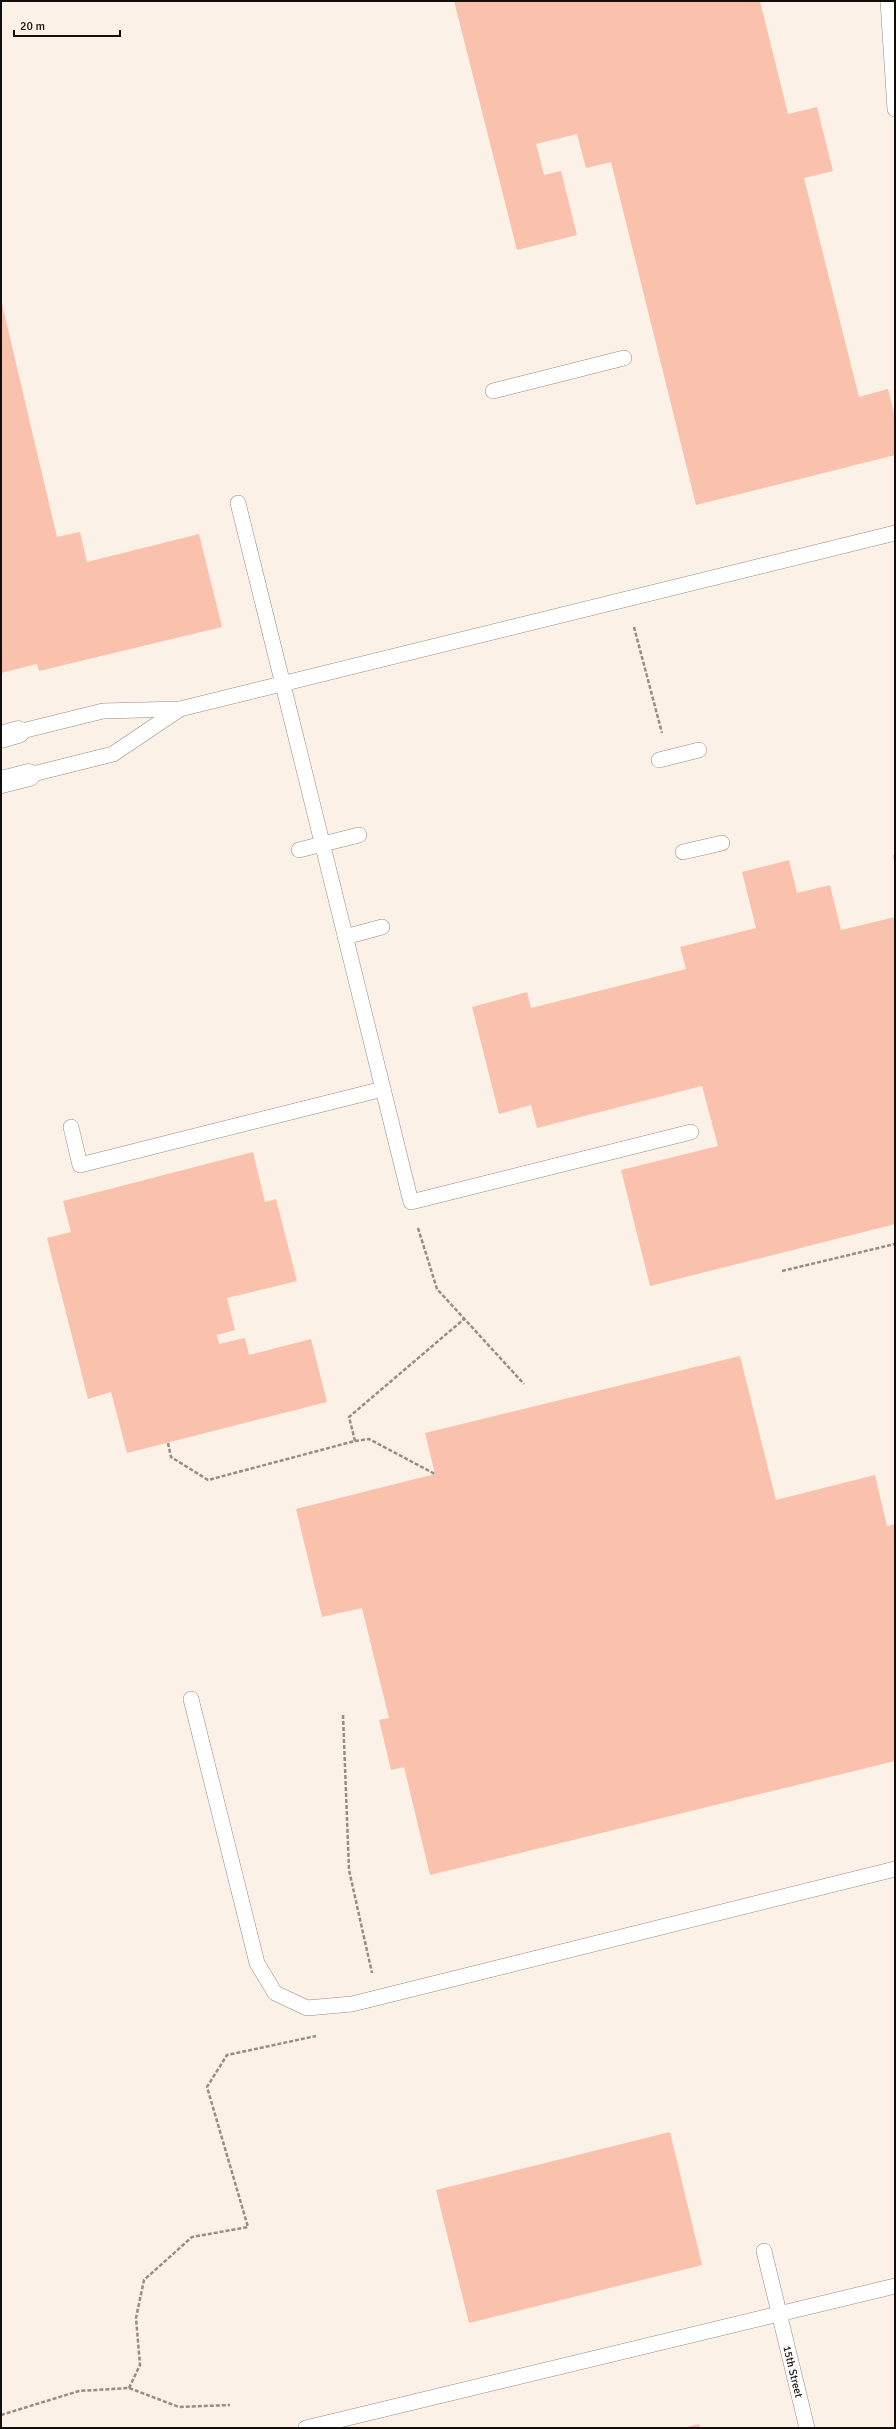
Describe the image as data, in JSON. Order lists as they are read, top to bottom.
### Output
{
  "streets": {
    "lane": ["15th Street"]
  },
  "scale_bar": "20 m"
}
